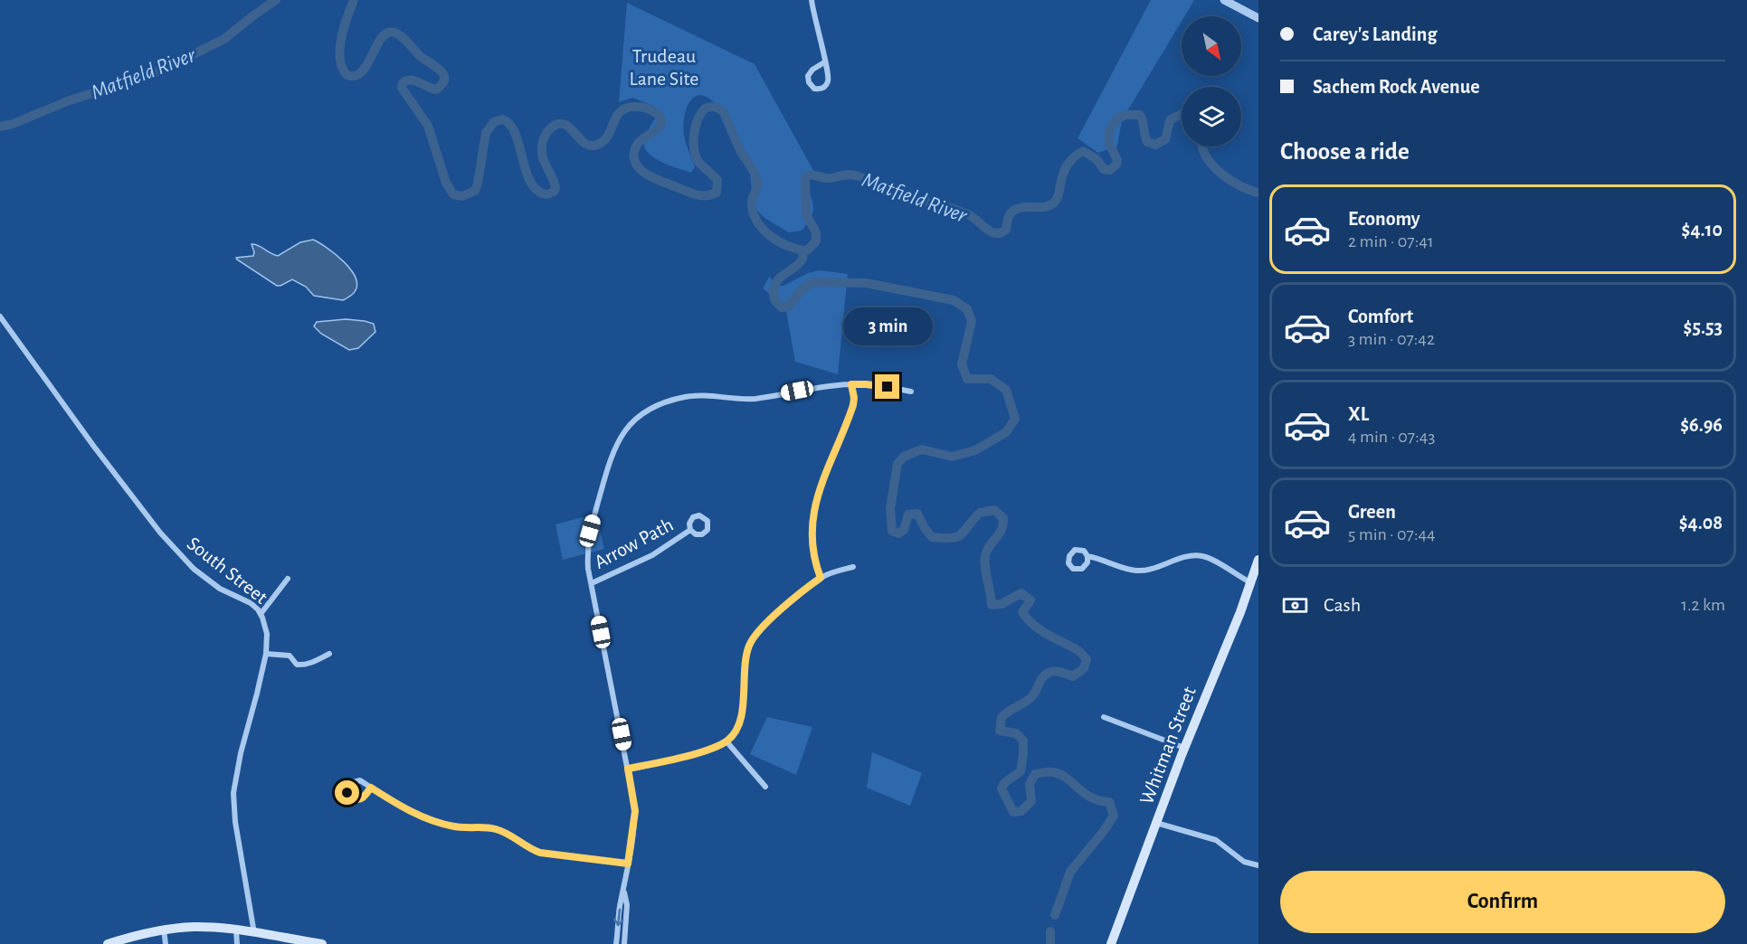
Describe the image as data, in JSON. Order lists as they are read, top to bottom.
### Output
{
  "streets": {
    "main road": ["Whitman Street"],
    "street": ["Arrow Path", "South Street"]
  },
  "water": ["Matfield River"],
  "parks": ["Trudeau Lane Site"],
  "north": "bottom right",
  "page": {
    "banner": ["Carey's Landing", "Sachem Rock Avenue"],
    "heading": "Choose a ride",
    "list": [
      {
        "name": "Economy",
        "note": "2 min · 07:41",
        "value": "$4.10"
      },
      {
        "name": "Comfort",
        "note": "3 min · 07:42",
        "value": "$5.53"
      },
      {
        "name": "XL",
        "note": "4 min · 07:43",
        "value": "$6.96"
      },
      {
        "name": "Green",
        "note": "5 min · 07:44",
        "value": "$4.08"
      }
    ],
    "bubble": "3 min",
    "pay": ["Cash", "1.2 km"],
    "buttons": "Confirm"
  }
}
